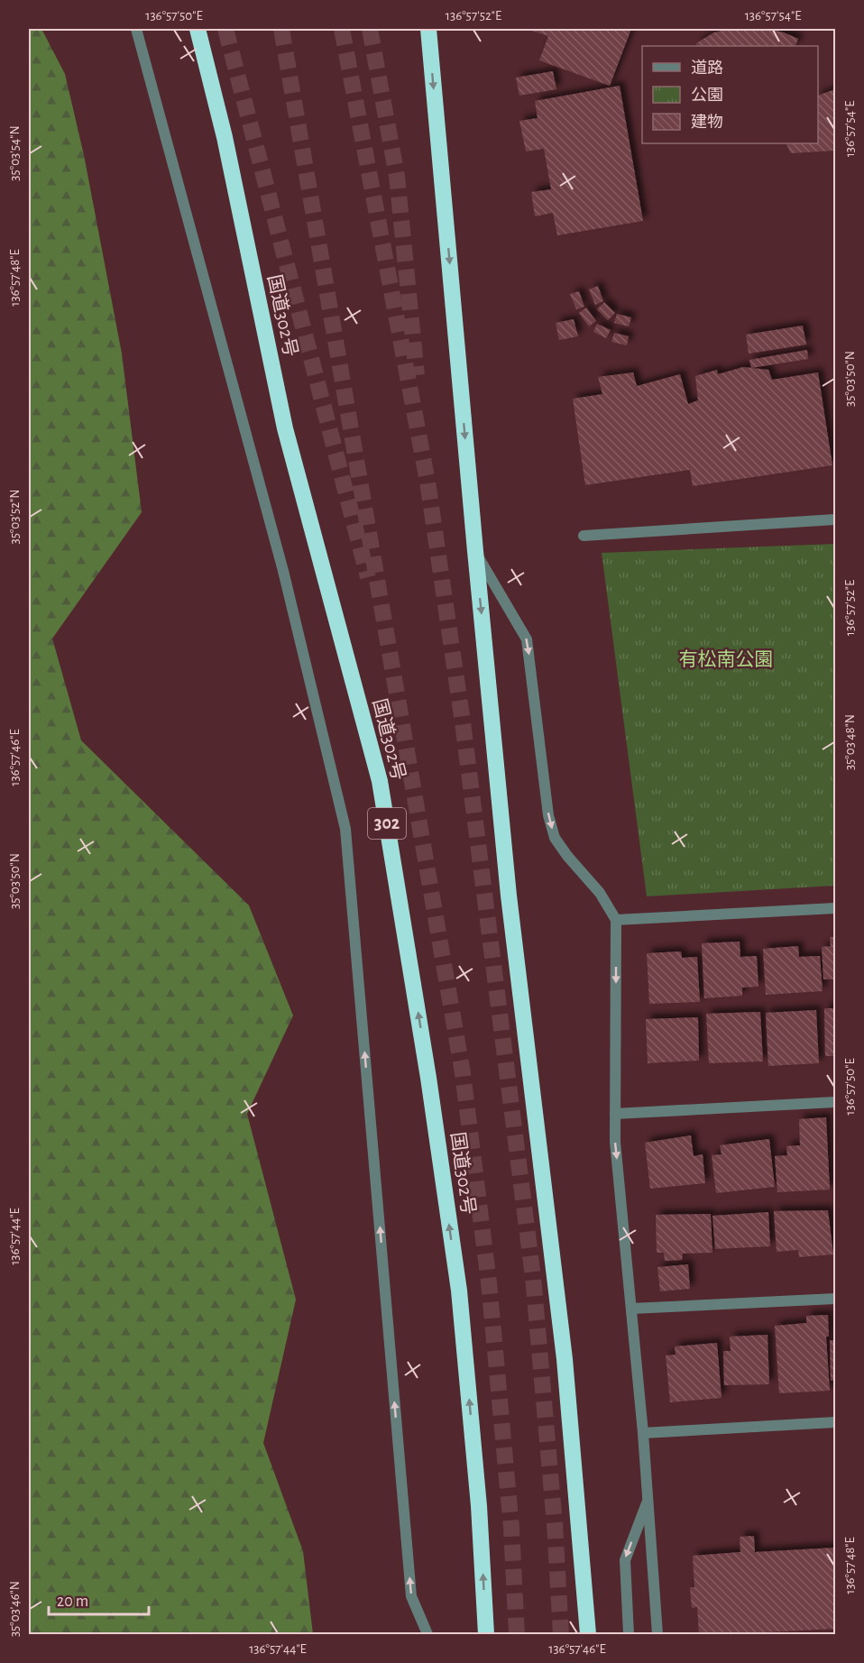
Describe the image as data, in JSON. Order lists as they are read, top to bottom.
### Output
{
  "streets": {
    "highway": ["国道302号", "302"]
  },
  "parks": ["有松南公園"],
  "legend": ["道路", "公園", "建物"],
  "scale_bar": "20 m",
  "coordinates": [
    "136°57'50\"E",
    "136°57'52\"E",
    "136°57'54\"E",
    "35°03'54\"N",
    "136°57'48\"E",
    "35°03'50\"N",
    "35°03'52\"N",
    "35°03'48\"N",
    "136°57'46\"E",
    "136°57'44\"E",
    "35°03'46\"N"
  ]
}
